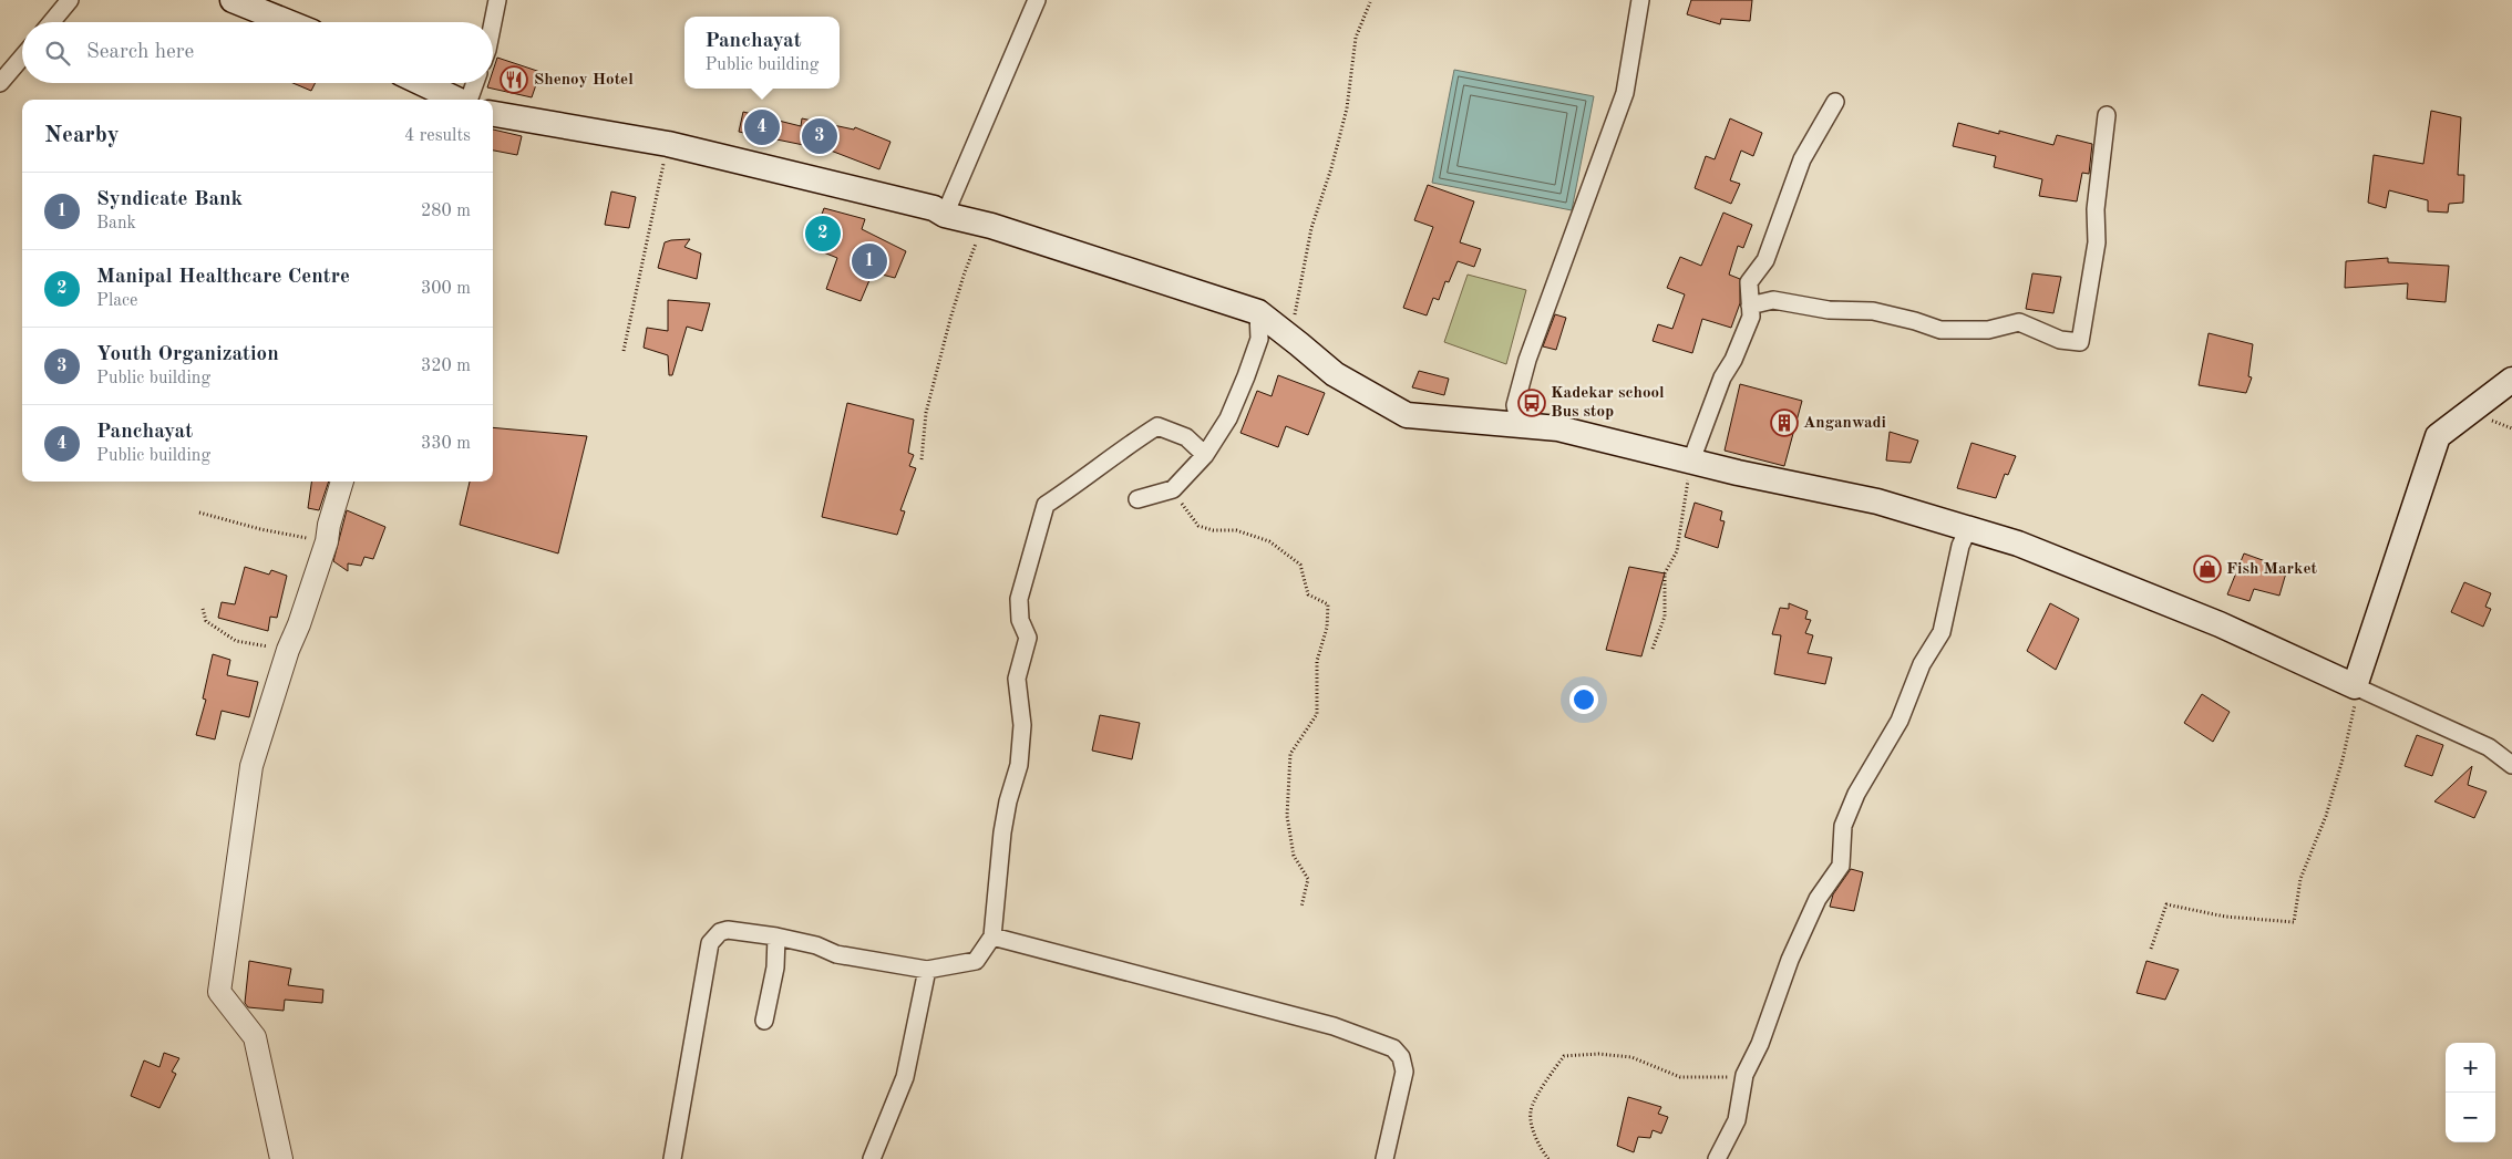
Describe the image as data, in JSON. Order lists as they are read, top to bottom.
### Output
{
  "places": {
    "restaurant": ["Shenoy Hotel"],
    "bus stop": ["Kadekar school Bus stop"],
    "building": ["Anganwadi"],
    "shop": ["Fish Market"]
  },
  "page": {
    "popup": ["Panchayat", "Public building"],
    "search": "Search here",
    "heading": ["Nearby", "4 results"],
    "pins": [
      "4",
      "3",
      "2",
      "1"
    ],
    "list": [
      {
        "mark": "1",
        "name": "Syndicate Bank",
        "note": "Bank",
        "value": "280 m"
      },
      {
        "mark": "2",
        "name": "Manipal Healthcare Centre",
        "note": "Place",
        "value": "300 m"
      },
      {
        "mark": "3",
        "name": "Youth Organization",
        "note": "Public building",
        "value": "320 m"
      },
      {
        "mark": "4",
        "name": "Panchayat",
        "note": "Public building",
        "value": "330 m"
      }
    ],
    "map_buttons": ["+", "−"]
  }
}
